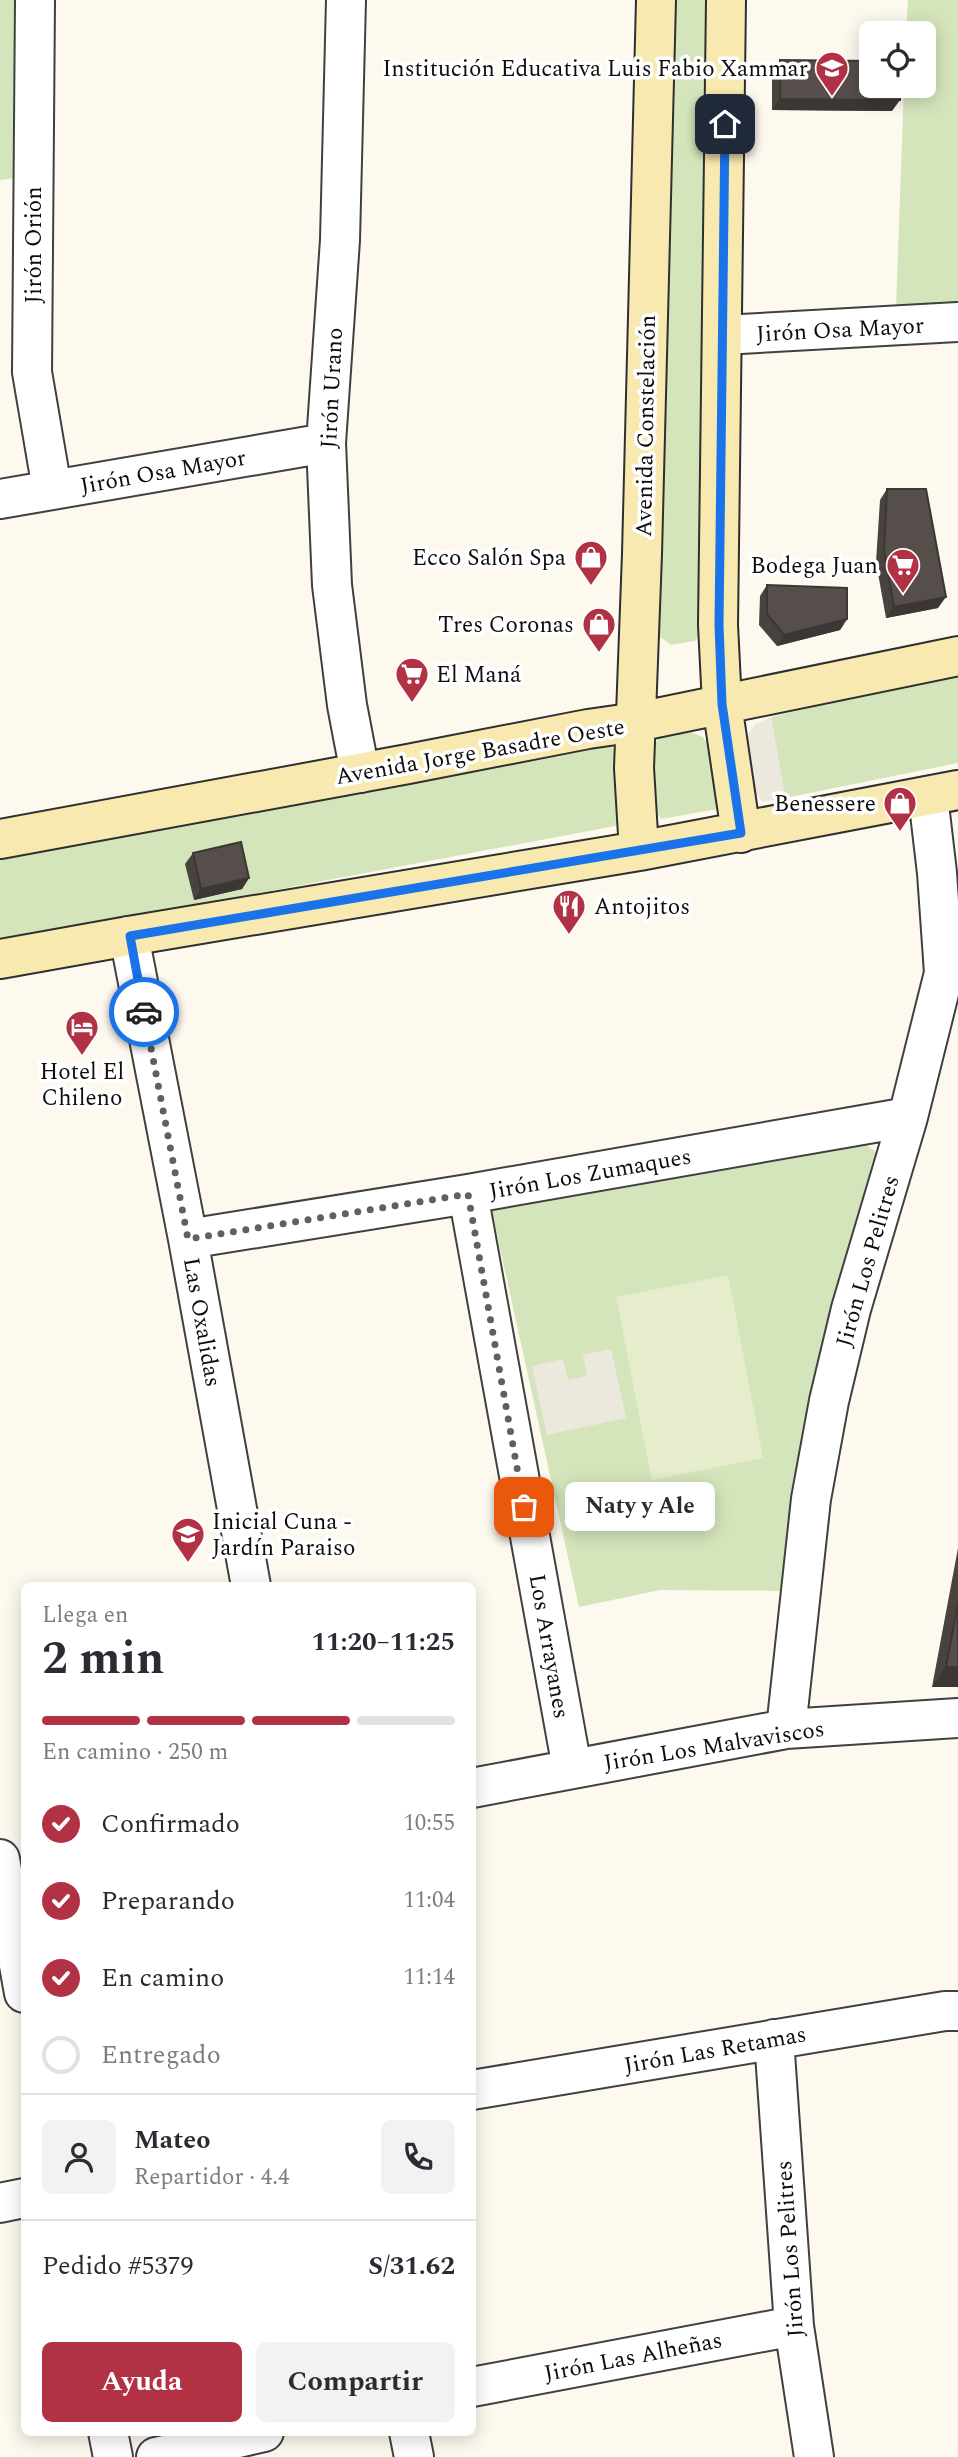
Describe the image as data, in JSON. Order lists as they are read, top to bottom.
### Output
{
  "streets": {
    "main road": ["Avenida Constelación", "Avenida Jorge Basadre Oeste"],
    "street": [
      "Jirón Orión",
      "Jirón Osa Mayor",
      "Jirón Urano",
      "Jirón Los Zumaques",
      "Jirón Los Pelitres",
      "Las Oxalidas",
      "Los Arrayanes",
      "Jirón Los Malvaviscos",
      "Jirón Las Retamas",
      "Jirón Las Alheñas"
    ]
  },
  "crossings": [
    ["Jirón Orión", "Jirón Osa Mayor"],
    ["Jirón Osa Mayor", "Jirón Urano"],
    ["Jirón Urano", "Avenida Jorge Basadre Oeste"],
    ["Avenida Constelación", "Avenida Jorge Basadre Oeste"],
    ["Jirón Los Zumaques", "Jirón Los Pelitres"],
    ["Jirón Los Zumaques", "Las Oxalidas"],
    ["Jirón Los Zumaques", "Los Arrayanes"],
    ["Jirón Los Pelitres", "Jirón Los Malvaviscos"],
    ["Jirón Los Pelitres", "Jirón Las Retamas"],
    ["Jirón Los Pelitres", "Jirón Las Alheñas"],
    ["Los Arrayanes", "Jirón Los Malvaviscos"]
  ],
  "places": {
    "school or university": ["Institución Educativa Luis Fabio Xammar", "Inicial Cuna - Jardín Paraiso"],
    "shop": ["Ecco Salón Spa", "Tres Coronas", "Benessere"],
    "supermarket": ["Bodega Juan", "El Maná"],
    "restaurant": ["Antojitos"],
    "hotel": ["Hotel El Chileno"],
    "other": ["Naty y Ale"]
  },
  "page": {
    "bubble": "Naty y Ale",
    "heading": ["2 min", "Llega en", "11:20–11:25"],
    "panel": [
      "Mateo",
      "Repartidor · 4.4",
      "Pedido #5379",
      "S/31.62"
    ],
    "bar": "En camino · 250 m",
    "list": [
      ["Confirmado", "10:55"],
      ["Preparando", "11:04"],
      ["En camino", "11:14"],
      "Entregado"
    ],
    "buttons": ["Ayuda", "Compartir"]
  }
}
